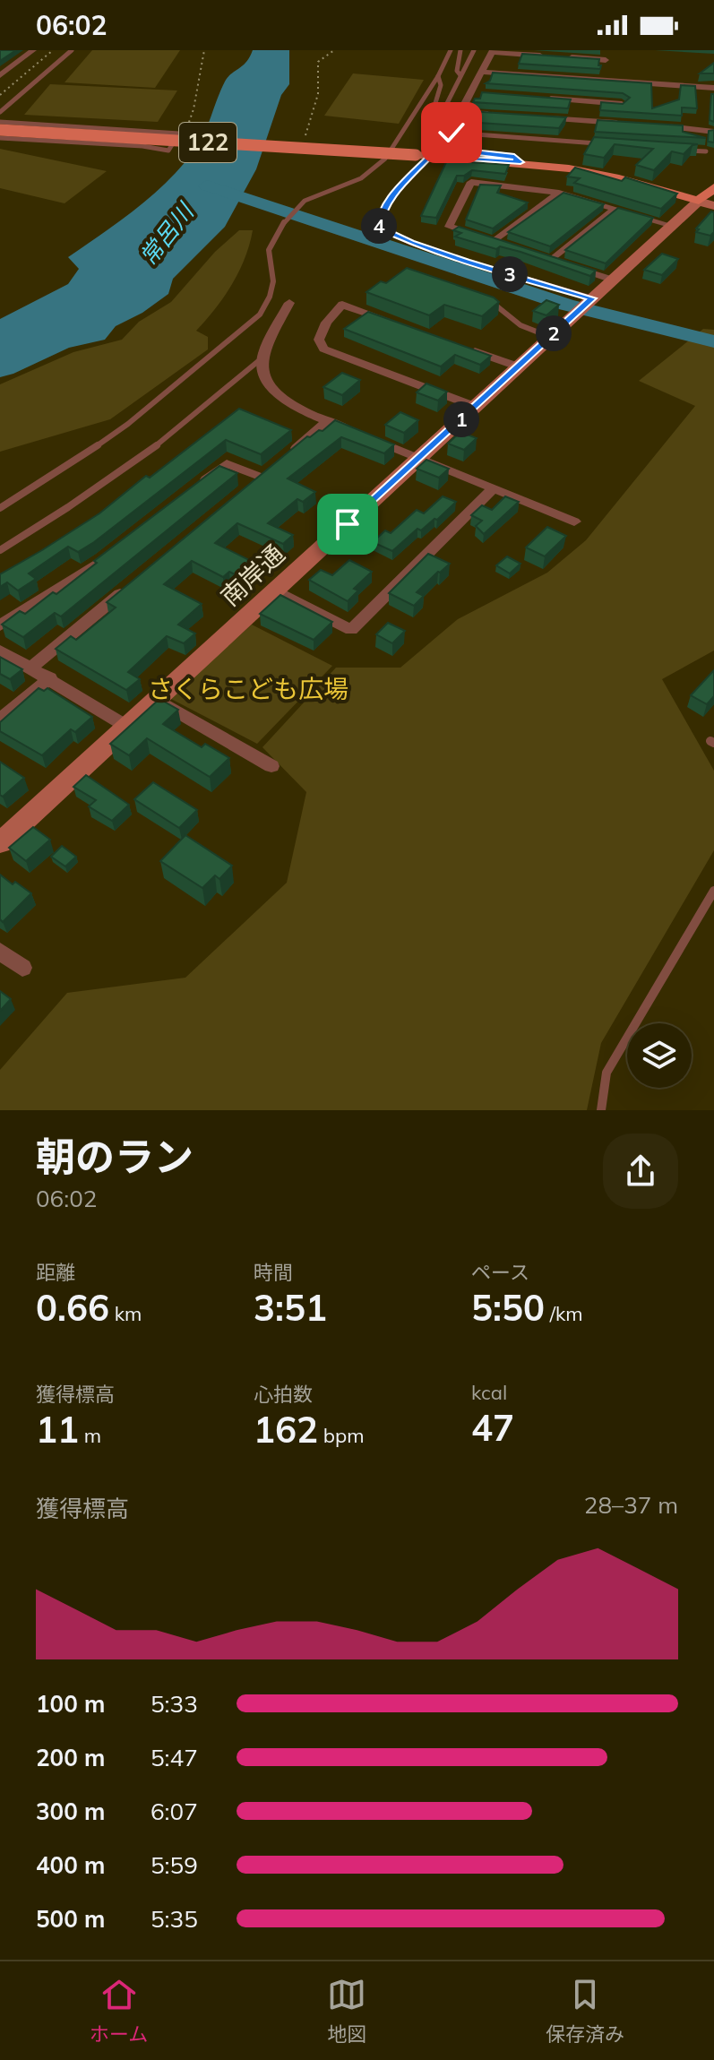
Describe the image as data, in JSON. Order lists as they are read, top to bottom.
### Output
{
  "streets": {
    "main road": ["122", "南岸通"]
  },
  "crossings": [
    ["122", "南岸通"]
  ],
  "water": ["常呂川"],
  "parks": ["さくらこども広場"],
  "page": {
    "status": "06:02",
    "pins": [
      "4",
      "3",
      "2",
      "1"
    ],
    "heading": ["朝のラン", "06:02"],
    "stats": [
      ["距離", "0.66 km"],
      ["時間", "3:51"],
      ["ペース", "5:50 /km"],
      ["獲得標高", "11 m"],
      ["心拍数", "162 bpm"],
      ["kcal", "47"]
    ],
    "chart": ["獲得標高", "28–37 m"],
    "list": [
      {
        "name": "100 m",
        "note": "5:33"
      },
      {
        "name": "200 m",
        "note": "5:47"
      },
      {
        "name": "300 m",
        "note": "6:07"
      },
      {
        "name": "400 m",
        "note": "5:59"
      },
      {
        "name": "500 m",
        "note": "5:35"
      }
    ],
    "tabs": ["ホーム", "地図", "保存済み"]
  }
}
